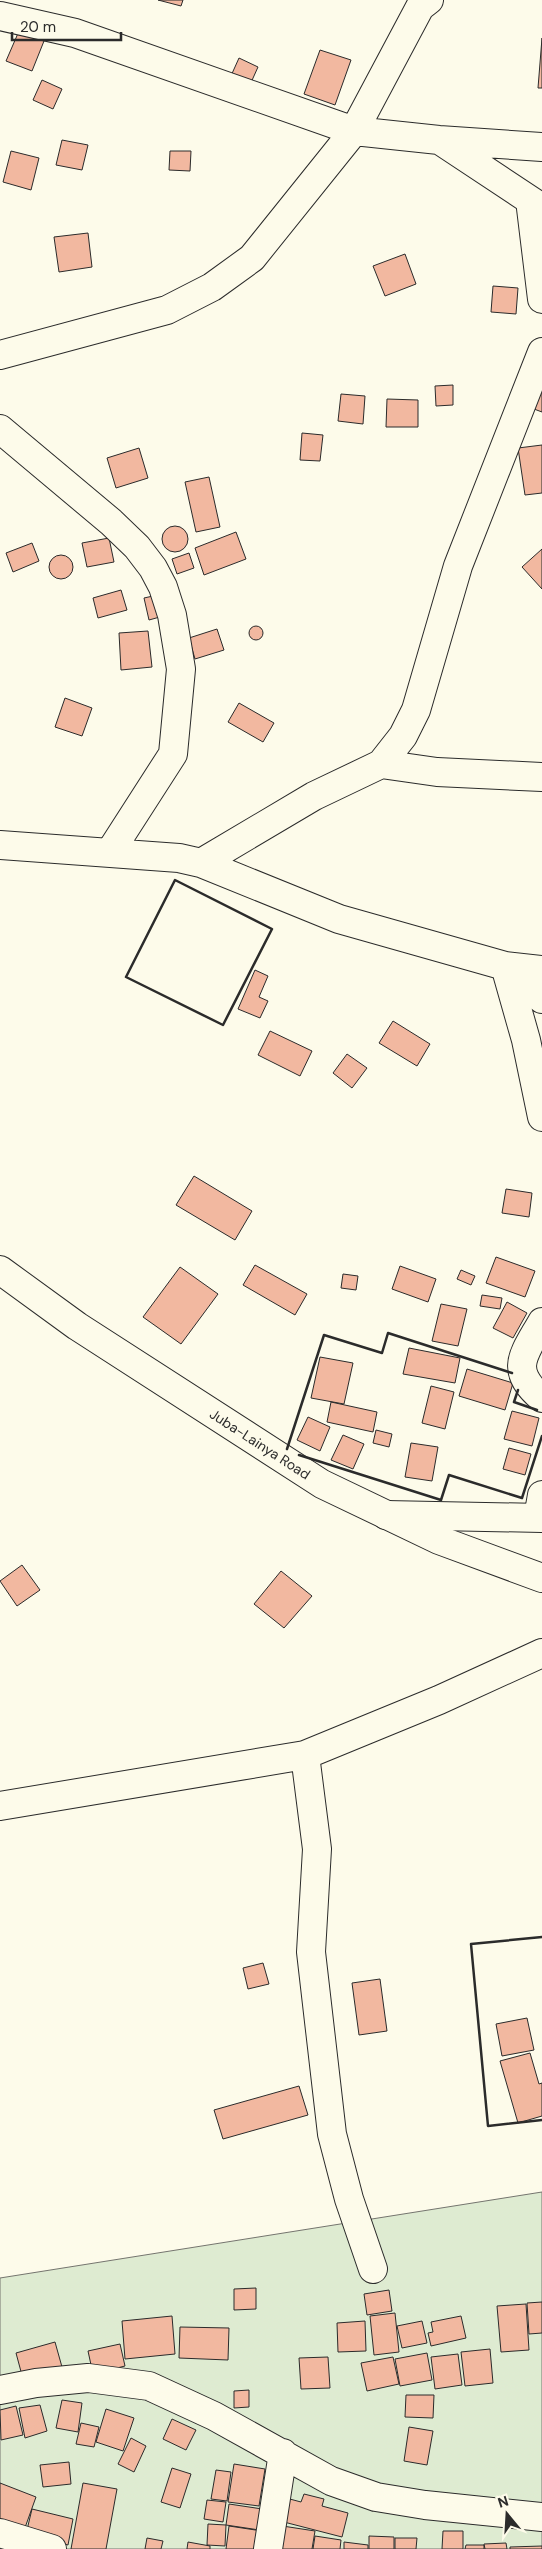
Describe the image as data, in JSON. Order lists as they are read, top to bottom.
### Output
{
  "streets": {
    "street": ["Juba-Lainya Road"]
  },
  "scale_bar": "20 m",
  "north": "top"
}
